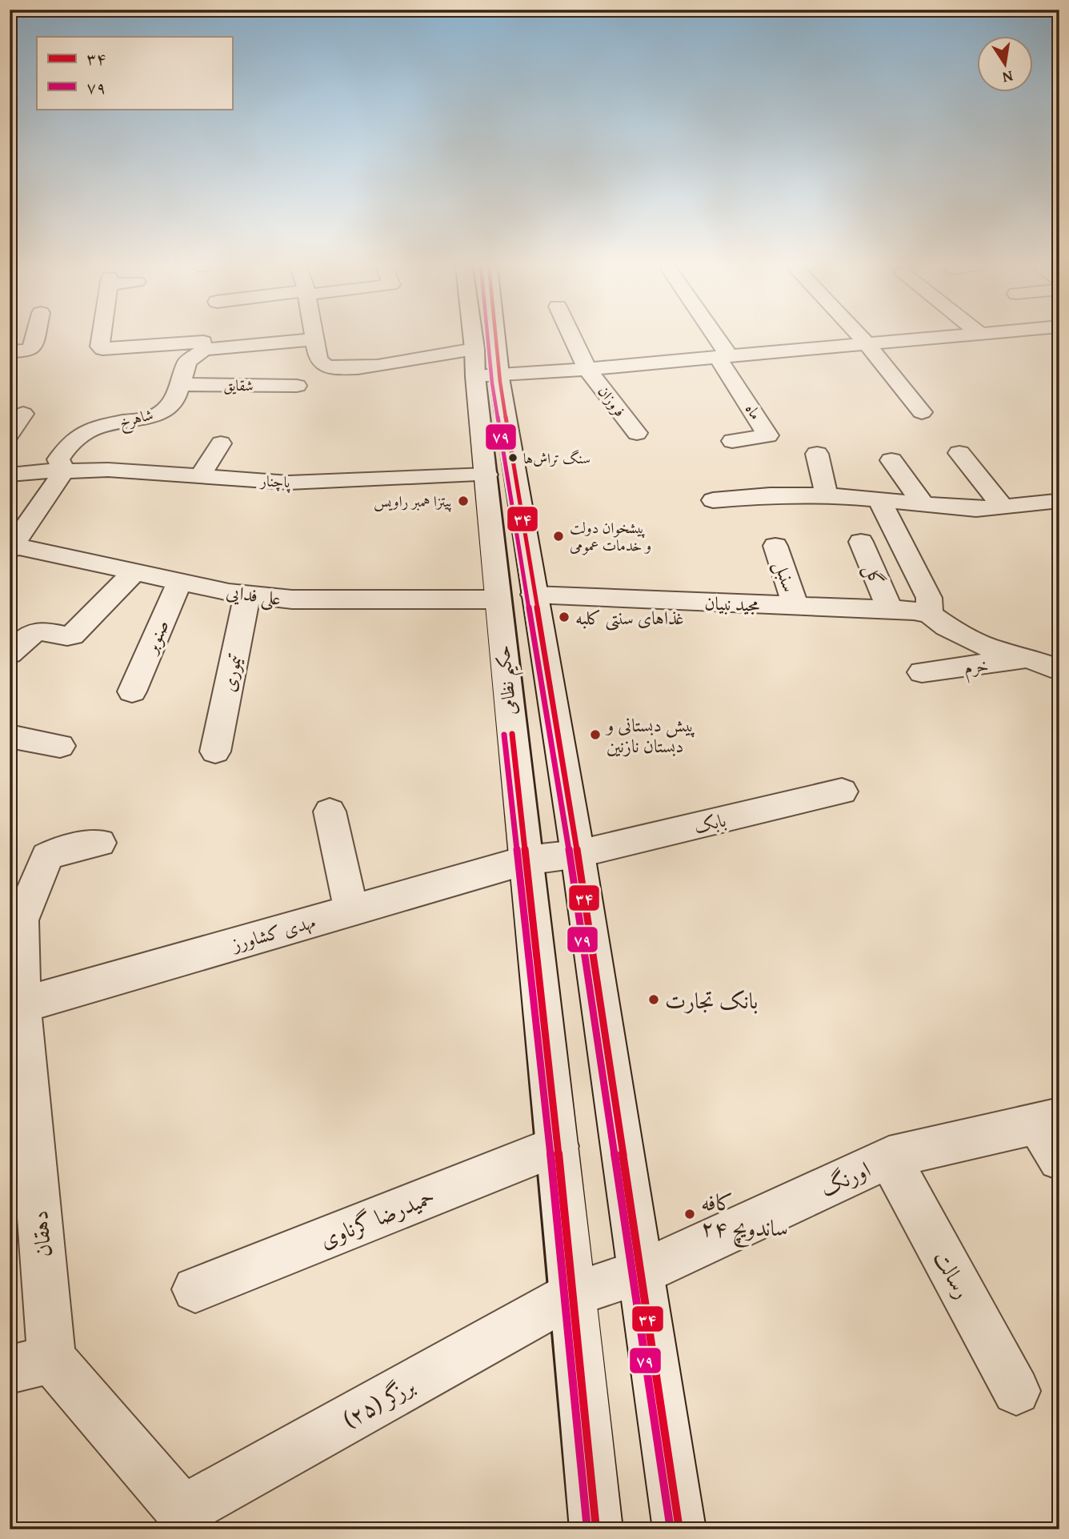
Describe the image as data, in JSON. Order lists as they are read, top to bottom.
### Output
{
  "streets": {
    "street": [
      "شقایق",
      "فروزان",
      "ماه",
      "شاهرخ",
      "پاچنار",
      "گل",
      "سنبل",
      "علی فدایی",
      "مجید نبیان",
      "صنوبر",
      "خرم",
      "تیموری",
      "حکیم نظامی",
      "بابک",
      "مهدی کشاورز",
      "اورنگ",
      "حمیدرضا گرناوی",
      "دهقان",
      "رسالت",
      "برزگر (۲۵)"
    ]
  },
  "crossings": [
    ["شقایق", "شاهرخ"],
    ["شاهرخ", "پاچنار"],
    ["پاچنار", "حکیم نظامی"],
    ["گل", "مجید نبیان"],
    ["سنبل", "مجید نبیان"],
    ["علی فدایی", "صنوبر"],
    ["علی فدایی", "تیموری"],
    ["علی فدایی", "حکیم نظامی"],
    ["مجید نبیان", "خرم"],
    ["مجید نبیان", "حکیم نظامی"],
    ["حکیم نظامی", "بابک"],
    ["حکیم نظامی", "مهدی کشاورز"],
    ["حکیم نظامی", "اورنگ"],
    ["حکیم نظامی", "حمیدرضا گرناوی"],
    ["حکیم نظامی", "برزگر (۲۵)"],
    ["بابک", "مهدی کشاورز"],
    ["مهدی کشاورز", "دهقان"],
    ["اورنگ", "رسالت"],
    ["اورنگ", "برزگر (۲۵)"],
    ["دهقان", "برزگر (۲۵)"]
  ],
  "places": [
    "سنگ تراش‌ها",
    "پیتزا همبر راویس",
    "پیشخوان دولت و خدمات عمومی",
    "غذاهای سنتی کلبه",
    "پیش دبستانی و دبستان نازنین",
    "بانک تجارت",
    "کافه ساندویچ ۲۴"
  ],
  "lines": ["transit line ۳۴", "transit line ۷۹"],
  "legend": ["۳۴", "۷۹"],
  "north": "bottom"
}
